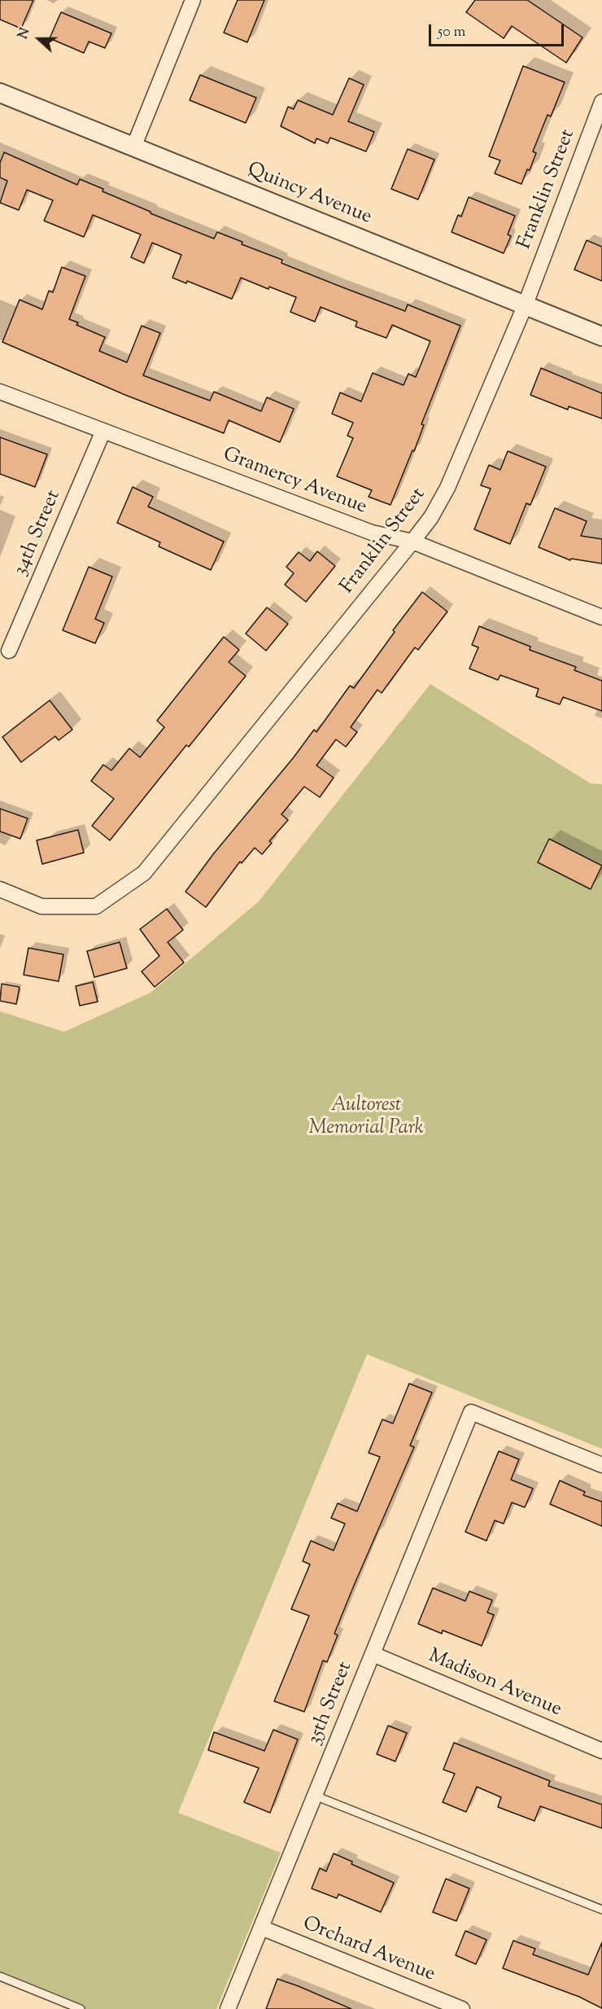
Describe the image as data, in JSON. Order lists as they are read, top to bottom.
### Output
{
  "streets": {
    "street": [
      "Franklin Street",
      "Quincy Avenue",
      "Gramercy Avenue",
      "34th Street",
      "Madison Avenue",
      "35th Street",
      "Orchard Avenue"
    ]
  },
  "crossings": [
    ["Franklin Street", "Quincy Avenue"],
    ["Franklin Street", "Gramercy Avenue"],
    ["Gramercy Avenue", "34th Street"],
    ["Madison Avenue", "35th Street"],
    ["35th Street", "Orchard Avenue"]
  ],
  "parks": ["Aultorest Memorial Park"],
  "scale_bar": "50 m",
  "north": "left"
}
